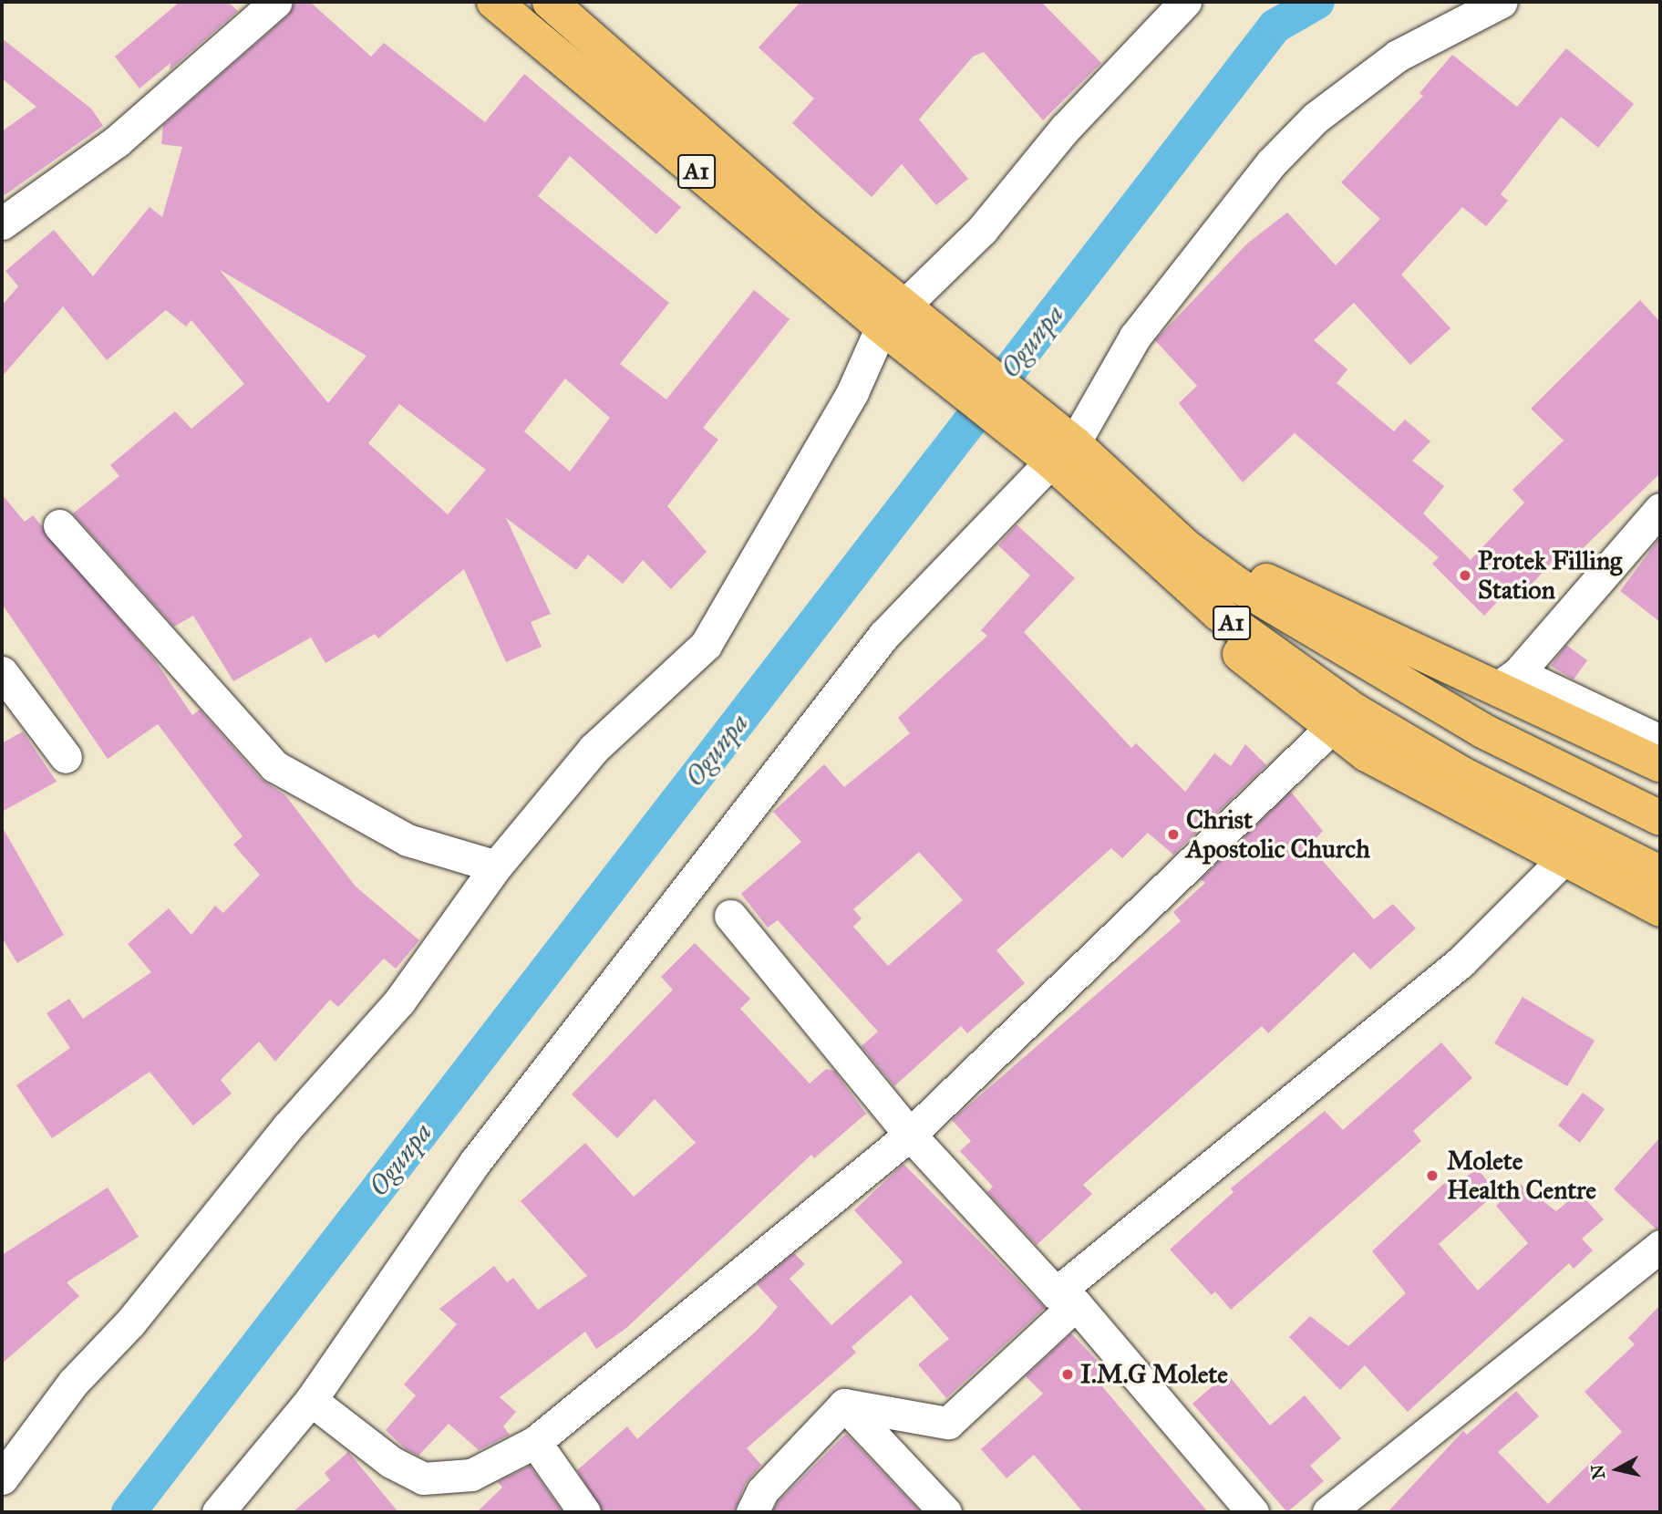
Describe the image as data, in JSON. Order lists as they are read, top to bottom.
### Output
{
  "streets": {
    "highway": ["A1"]
  },
  "water": ["Ogunpa"],
  "places": [
    "Protek Filling Station",
    "Christ Apostolic Church",
    "Molete Health Centre",
    "I.M.G Molete"
  ],
  "north": "left"
}
